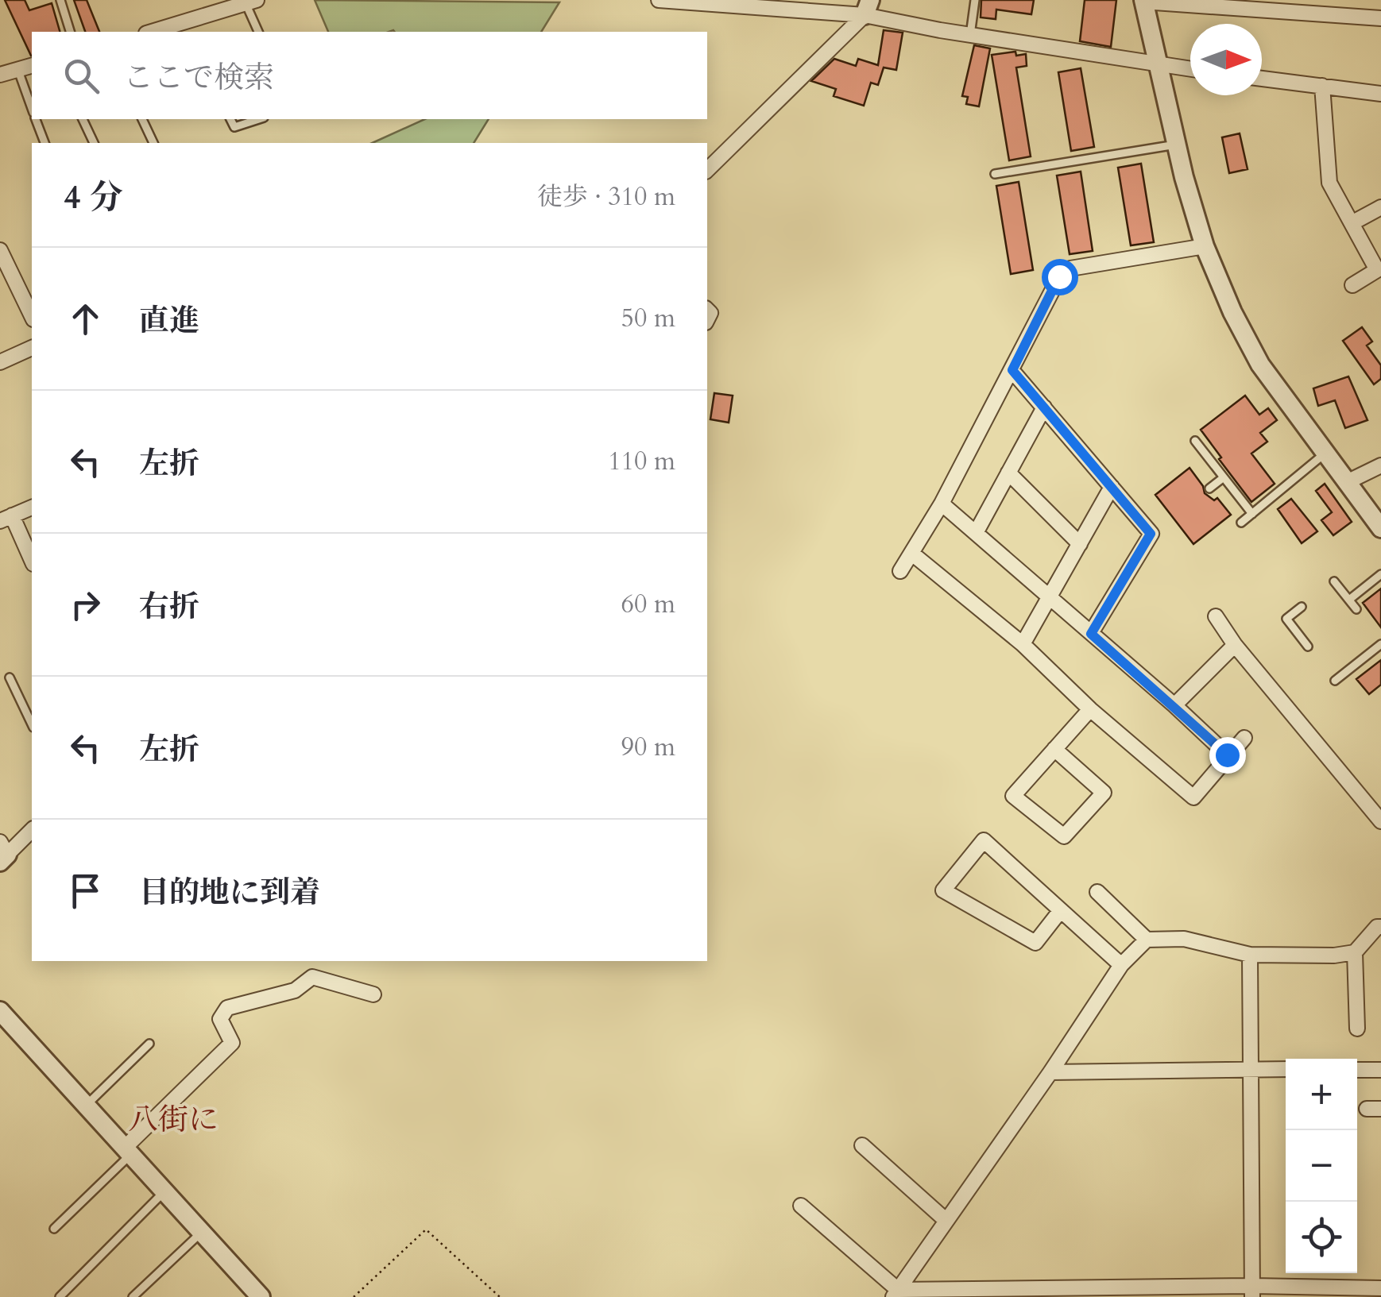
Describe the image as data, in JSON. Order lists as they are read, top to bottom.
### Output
{
  "districts": ["八街に"],
  "north": "right",
  "page": {
    "search": "ここで検索",
    "heading": ["4 分", "徒歩 · 310 m"],
    "list": [
      ["直進", "50 m"],
      ["左折", "110 m"],
      ["右折", "60 m"],
      ["左折", "90 m"],
      "目的地に到着"
    ],
    "map_buttons": ["+", "−"]
  }
}
